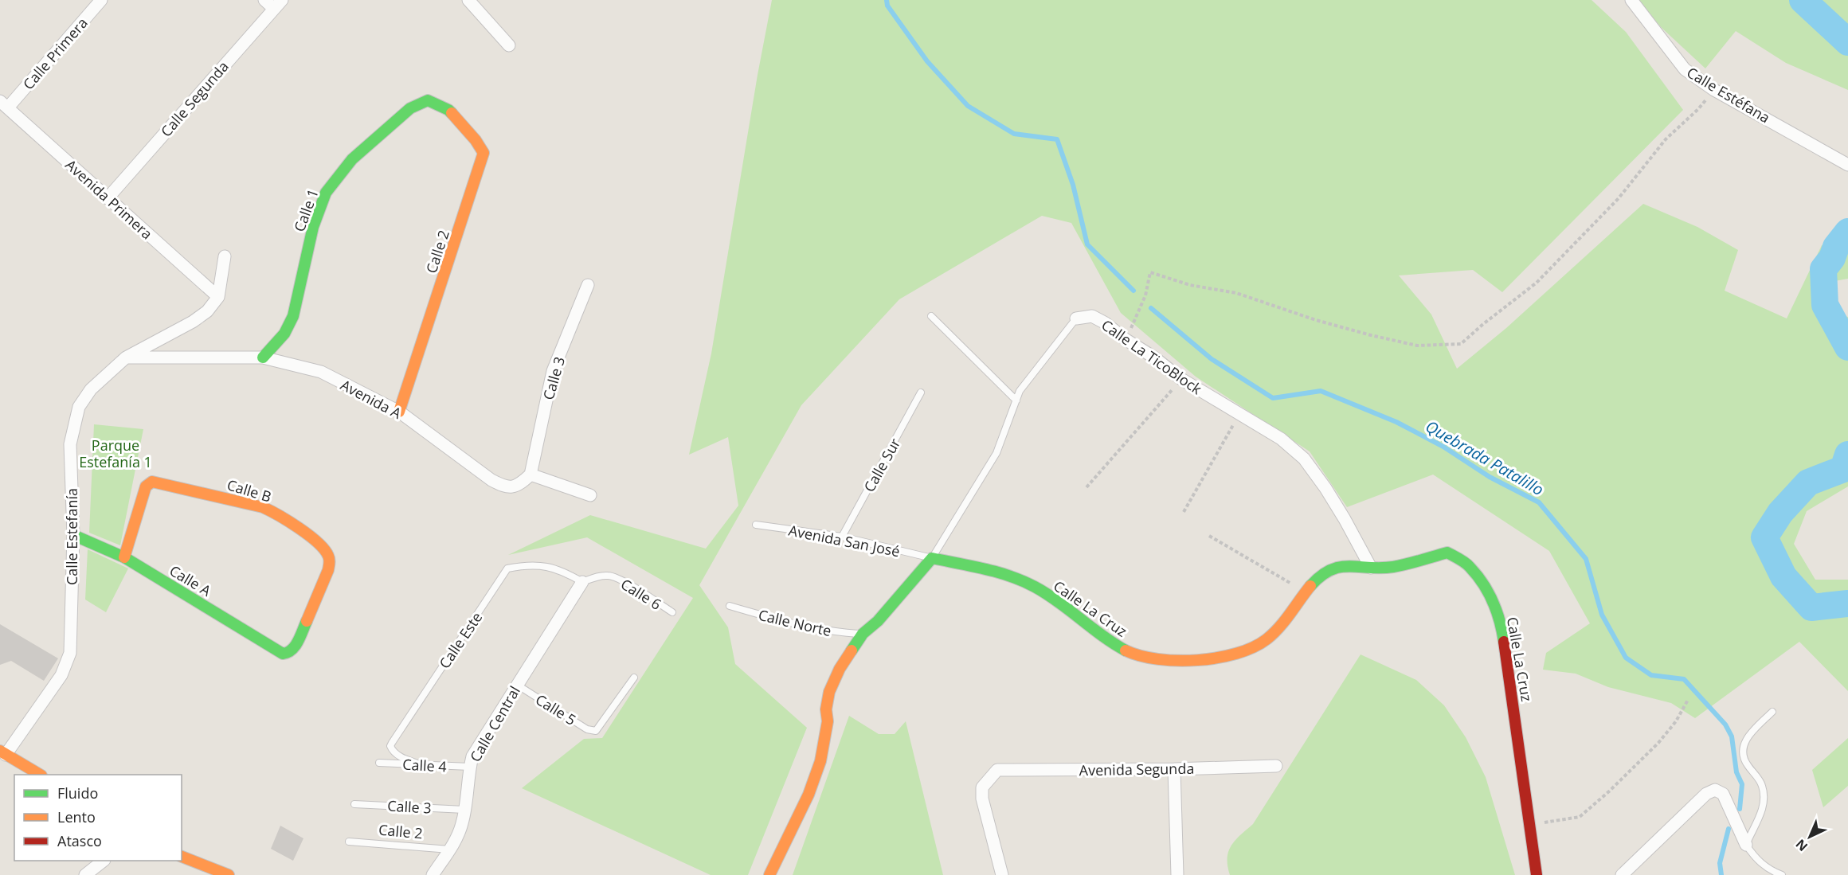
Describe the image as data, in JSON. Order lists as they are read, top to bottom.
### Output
{
  "streets": {
    "street": [
      "Calle Primera",
      "Calle Estéfana",
      "Calle Segunda",
      "Avenida Primera",
      "Calle 1",
      "Calle 2",
      "Calle La TicoBlock",
      "Calle 3",
      "Avenida A",
      "Calle B",
      "Calle Estefanía",
      "Calle A",
      "Calle La Cruz",
      "Calle Central",
      "Avenida Segunda"
    ],
    "lane": [
      "Calle Sur",
      "Avenida San José",
      "Calle 6",
      "Calle Norte",
      "Calle Este",
      "Calle 5",
      "Calle 4"
    ]
  },
  "crossings": [
    ["Calle Primera", "Avenida Primera"],
    ["Calle Segunda", "Avenida Primera"],
    ["Avenida Primera", "Calle Estefanía"],
    ["Calle 1", "Calle 2"],
    ["Calle 1", "Avenida A"],
    ["Calle 2", "Avenida A"],
    ["Calle 2", "Calle Central"],
    ["Calle La TicoBlock", "Avenida San José"],
    ["Calle La TicoBlock", "Calle La Cruz"],
    ["Calle 3", "Avenida A"],
    ["Calle 3", "Calle Central"],
    ["Avenida A", "Calle Estefanía"],
    ["Calle Sur", "Avenida San José"],
    ["Calle B", "Calle A"],
    ["Calle Estefanía", "Calle A"],
    ["Avenida San José", "Calle La Cruz"],
    ["Calle 6", "Calle Este"],
    ["Calle 6", "Calle Central"],
    ["Calle Este", "Calle Central"],
    ["Calle Este", "Calle 4"],
    ["Calle 5", "Calle Central"],
    ["Calle Central", "Calle 4"]
  ],
  "water": ["Quebrada Patalillo"],
  "parks": ["Parque Estefanía 1"],
  "legend": ["Fluido", "Lento", "Atasco"],
  "north": "bottom left"
}
